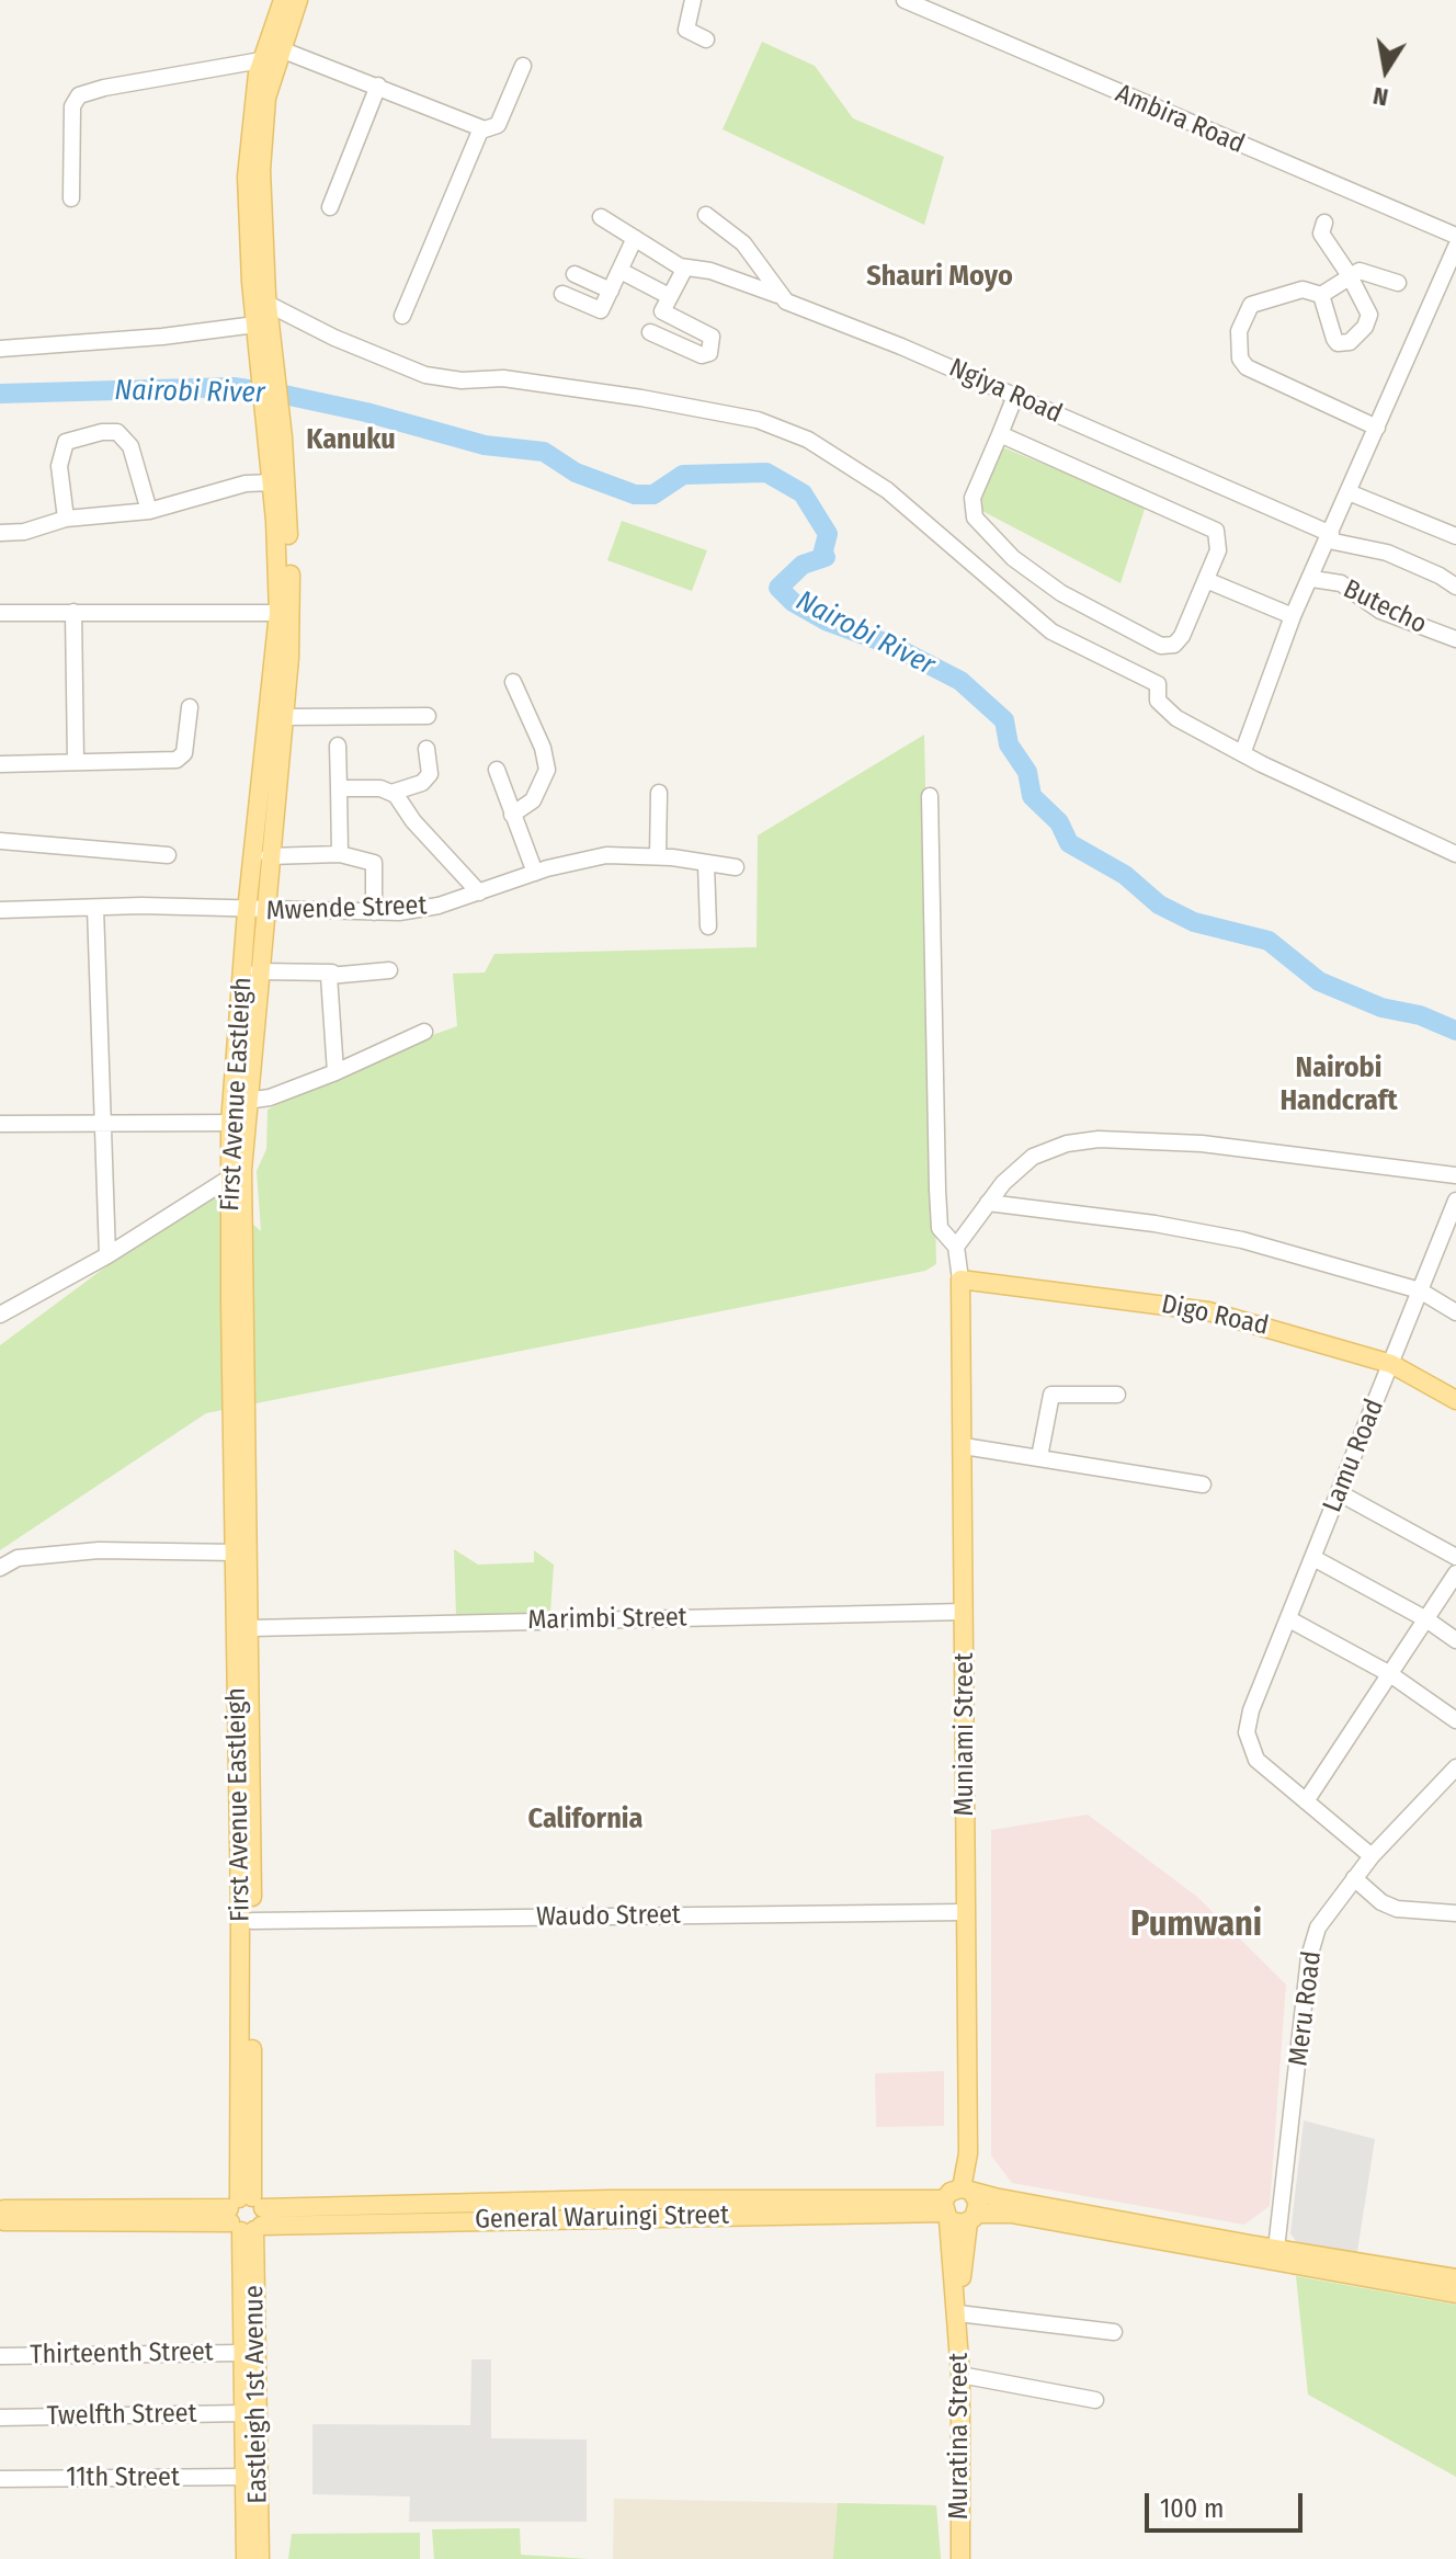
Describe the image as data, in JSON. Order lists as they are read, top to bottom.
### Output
{
  "streets": {
    "main road": [
      "First Avenue Eastleigh",
      "Digo Road",
      "Muniami Street",
      "General Waruingi Street",
      "Eastleigh 1st Avenue",
      "Muratina Street"
    ],
    "street": [
      "Ambira Road",
      "Ngiya Road",
      "Butecho",
      "Mwende Street",
      "Lamu Road",
      "Marimbi Street",
      "Waudo Street",
      "Meru Road",
      "Thirteenth Street",
      "Twelfth Street",
      "11th Street"
    ]
  },
  "crossings": [
    ["Mwende Street", "First Avenue Eastleigh"],
    ["First Avenue Eastleigh", "Marimbi Street"],
    ["First Avenue Eastleigh", "Waudo Street"],
    ["First Avenue Eastleigh", "General Waruingi Street"],
    ["First Avenue Eastleigh", "Eastleigh 1st Avenue"],
    ["Digo Road", "Lamu Road"],
    ["Digo Road", "Muniami Street"],
    ["Marimbi Street", "Muniami Street"],
    ["Muniami Street", "Waudo Street"],
    ["General Waruingi Street", "Eastleigh 1st Avenue"],
    ["General Waruingi Street", "Muratina Street"],
    ["Thirteenth Street", "Eastleigh 1st Avenue"],
    ["Eastleigh 1st Avenue", "Twelfth Street"],
    ["Eastleigh 1st Avenue", "11th Street"]
  ],
  "districts": [
    "Shauri Moyo",
    "Kanuku",
    "Nairobi Handcraft",
    "California",
    "Pumwani"
  ],
  "water": ["Nairobi River"],
  "scale_bar": "100 m",
  "north": "bottom"
}
